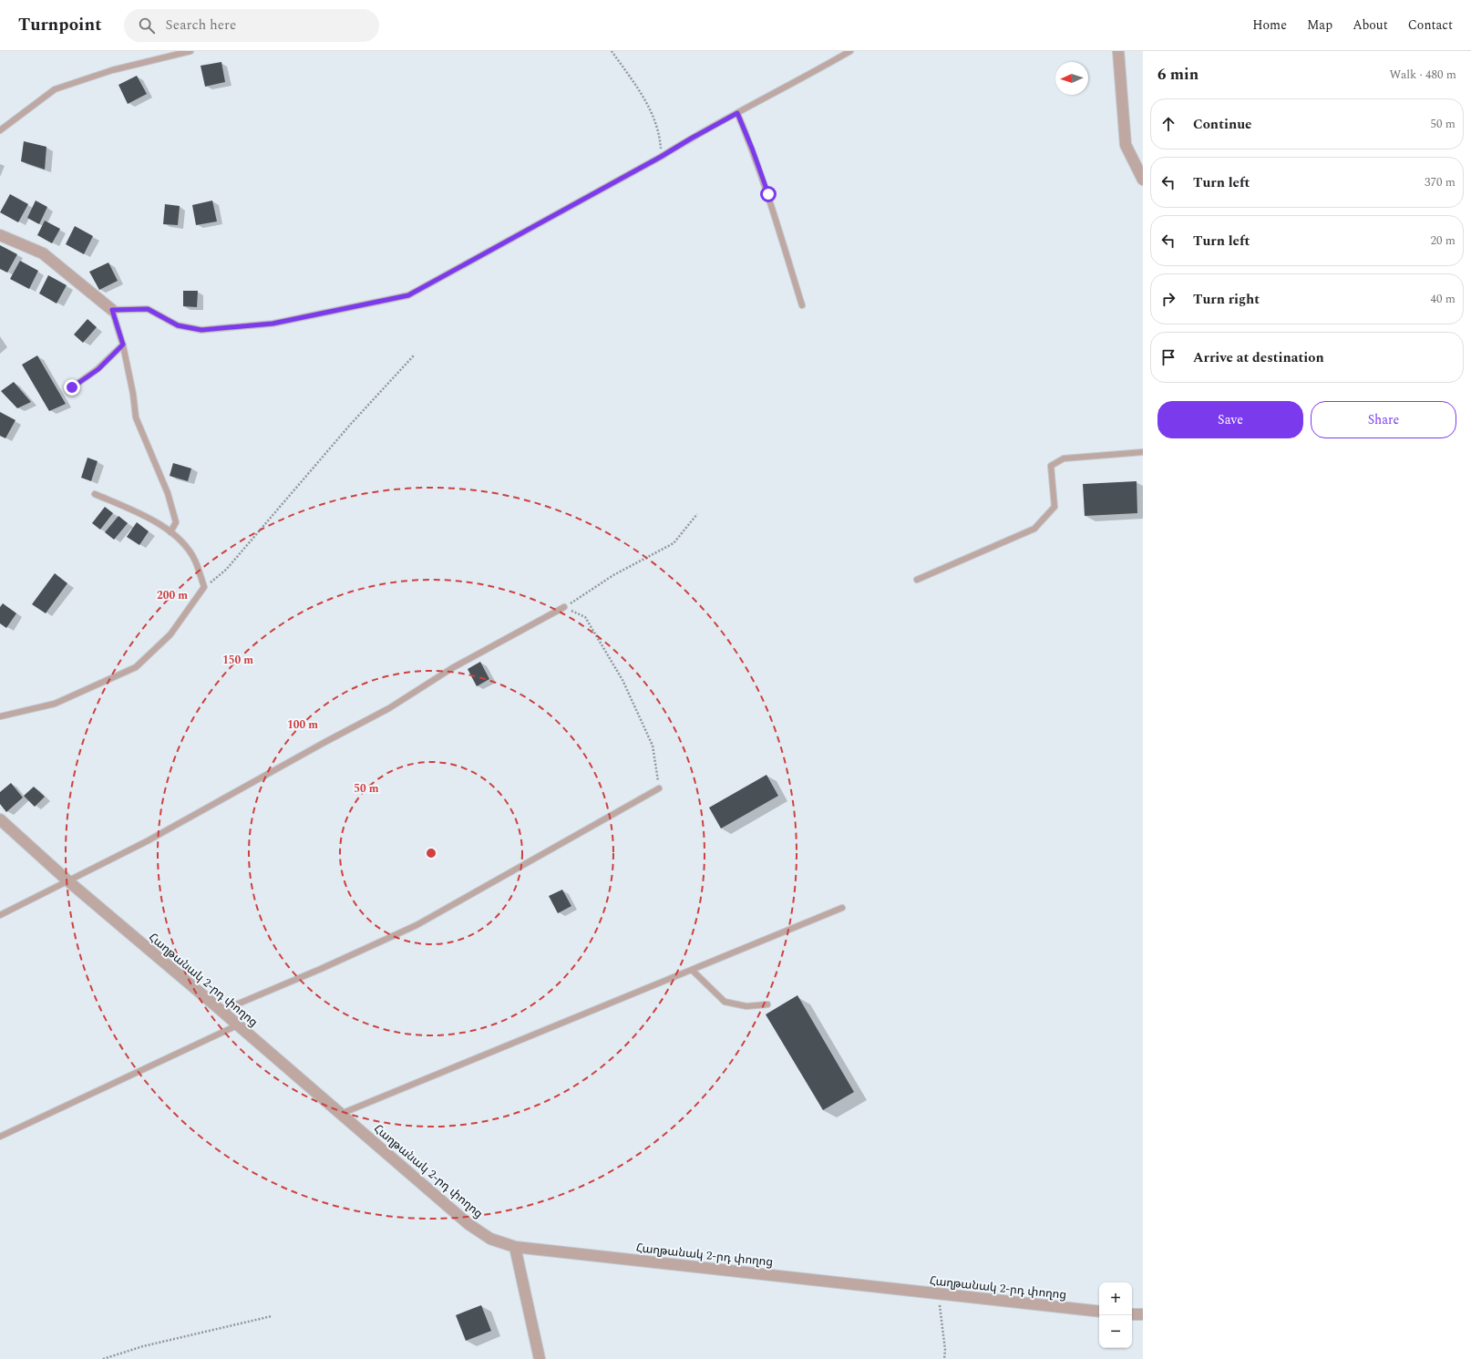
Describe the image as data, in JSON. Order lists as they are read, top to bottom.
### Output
{
  "streets": {
    "street": ["Հաղթանակ 2-րդ փողոց"]
  },
  "north": "left",
  "page": {
    "header": "Turnpoint",
    "search": "Search here",
    "nav": [
      "Home",
      "Map",
      "About",
      "Contact"
    ],
    "heading": ["6 min", "Walk · 480 m"],
    "list": [
      ["Continue", "50 m"],
      ["Turn left", "370 m"],
      ["Turn left", "20 m"],
      ["Turn right", "40 m"],
      "Arrive at destination"
    ],
    "buttons": ["Save", "Share"],
    "map_buttons": ["+", "−"]
  },
  "rings": [
    "200 m",
    "150 m",
    "100 m",
    "50 m"
  ]
}
